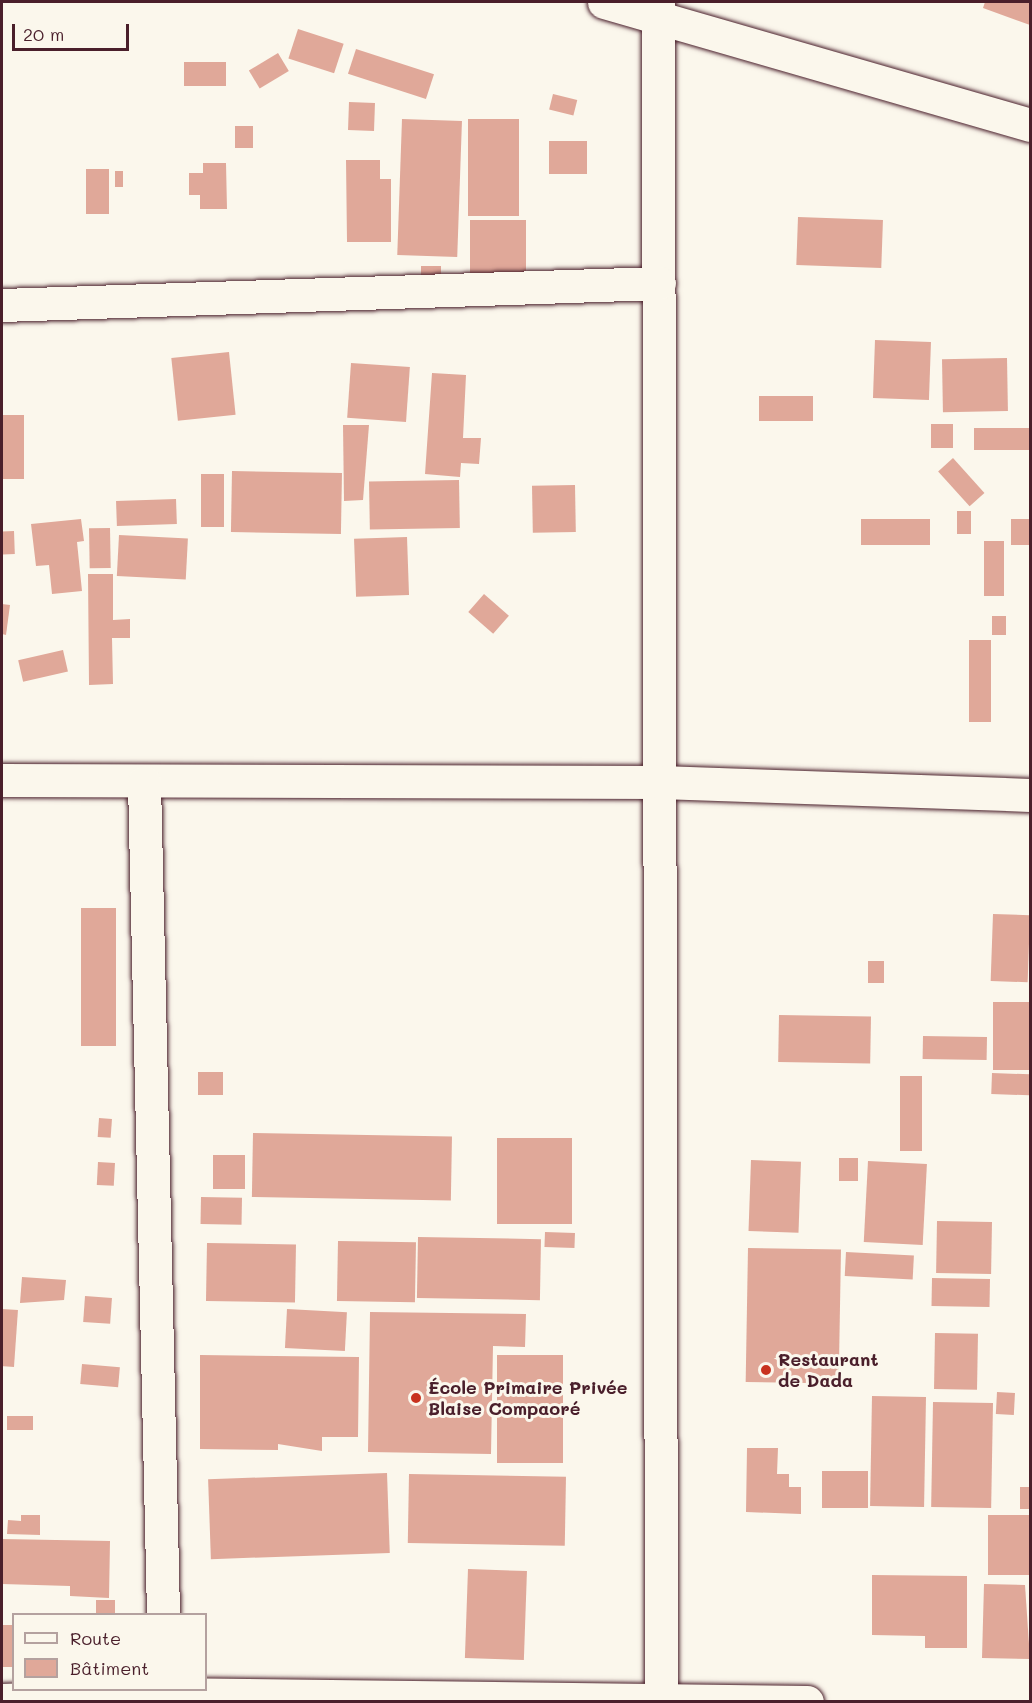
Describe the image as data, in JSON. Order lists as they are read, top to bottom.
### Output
{
  "places": ["Restaurant de Dada", "École Primaire Privée Blaise Compaoré"],
  "legend": ["Route", "Bâtiment"],
  "scale_bar": "20 m"
}
